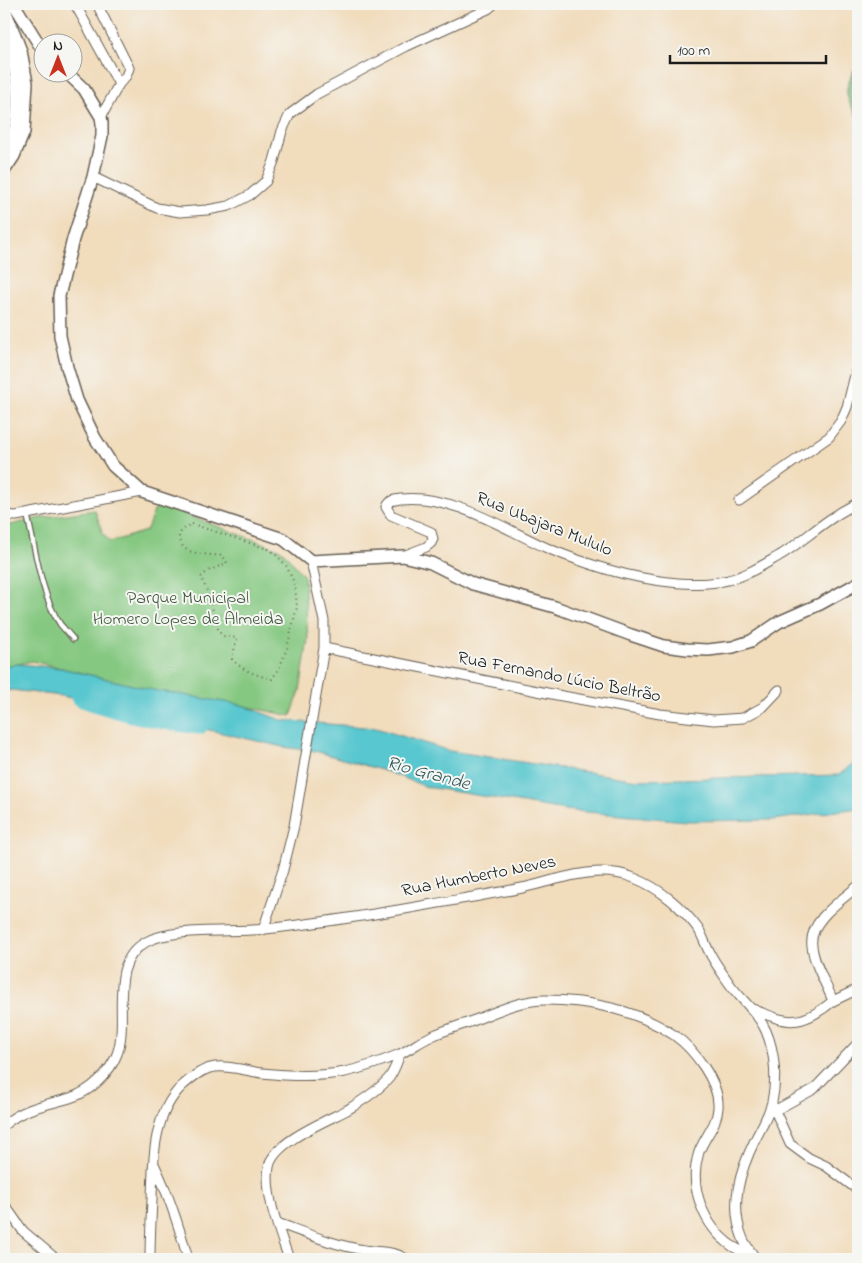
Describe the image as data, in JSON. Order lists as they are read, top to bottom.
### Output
{
  "streets": {
    "street": ["Rua Ubajara Mululo", "Rua Fernando Lúcio Beltrão", "Rua Humberto Neves"]
  },
  "water": ["Rio Grande"],
  "parks": ["Parque Municipal Homero Lopes de Almeida"],
  "scale_bar": "100 m",
  "north": "top"
}
